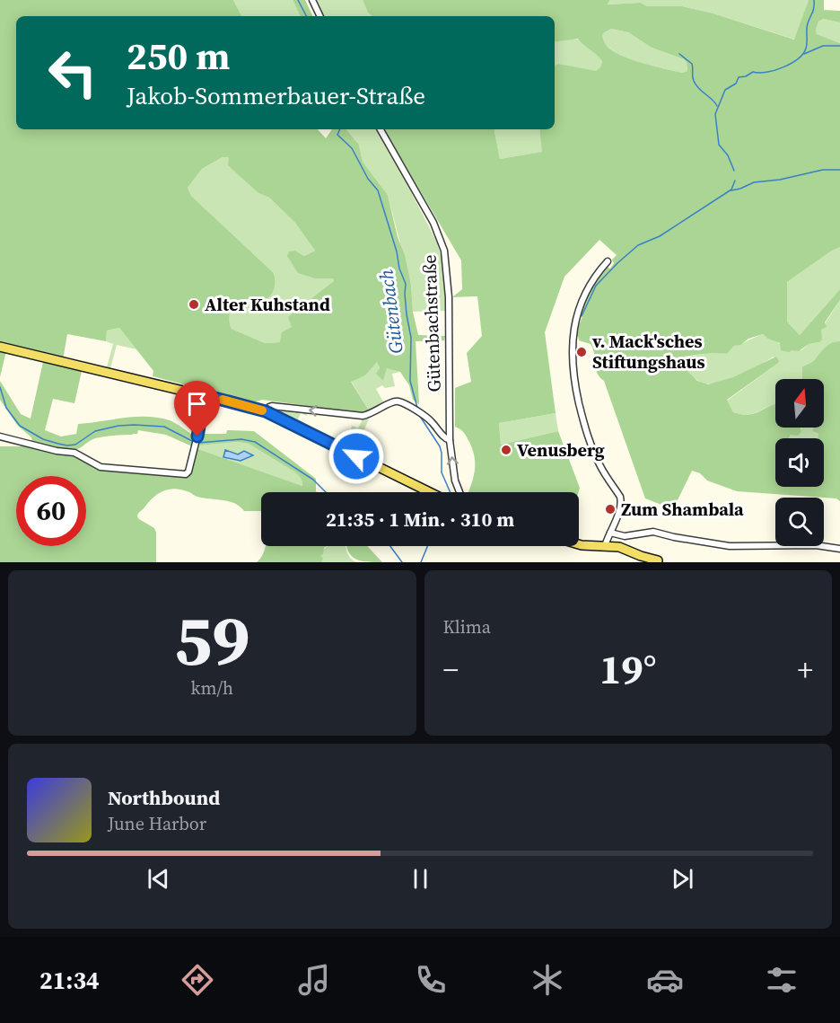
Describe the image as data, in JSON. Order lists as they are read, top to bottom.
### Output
{
  "streets": {
    "street": ["Gütenbachstraße"]
  },
  "water": ["Gütenbach"],
  "places": [
    "Alter Kuhstand",
    "v. Mack'sches Stiftungshaus",
    "Venusberg",
    "Zum Shambala"
  ],
  "north": "top",
  "page": {
    "turn": ["250 m", "Jakob-Sommerbauer-Straße"],
    "limit": "60",
    "trip": "21:35 · 1 Min. · 310 m",
    "tile": [
      ["59", "km/h"],
      "Klima"
    ],
    "heat": ["−", "19°", "+"],
    "song": ["Northbound", "June Harbor"],
    "tabs": "21:34"
  }
}
